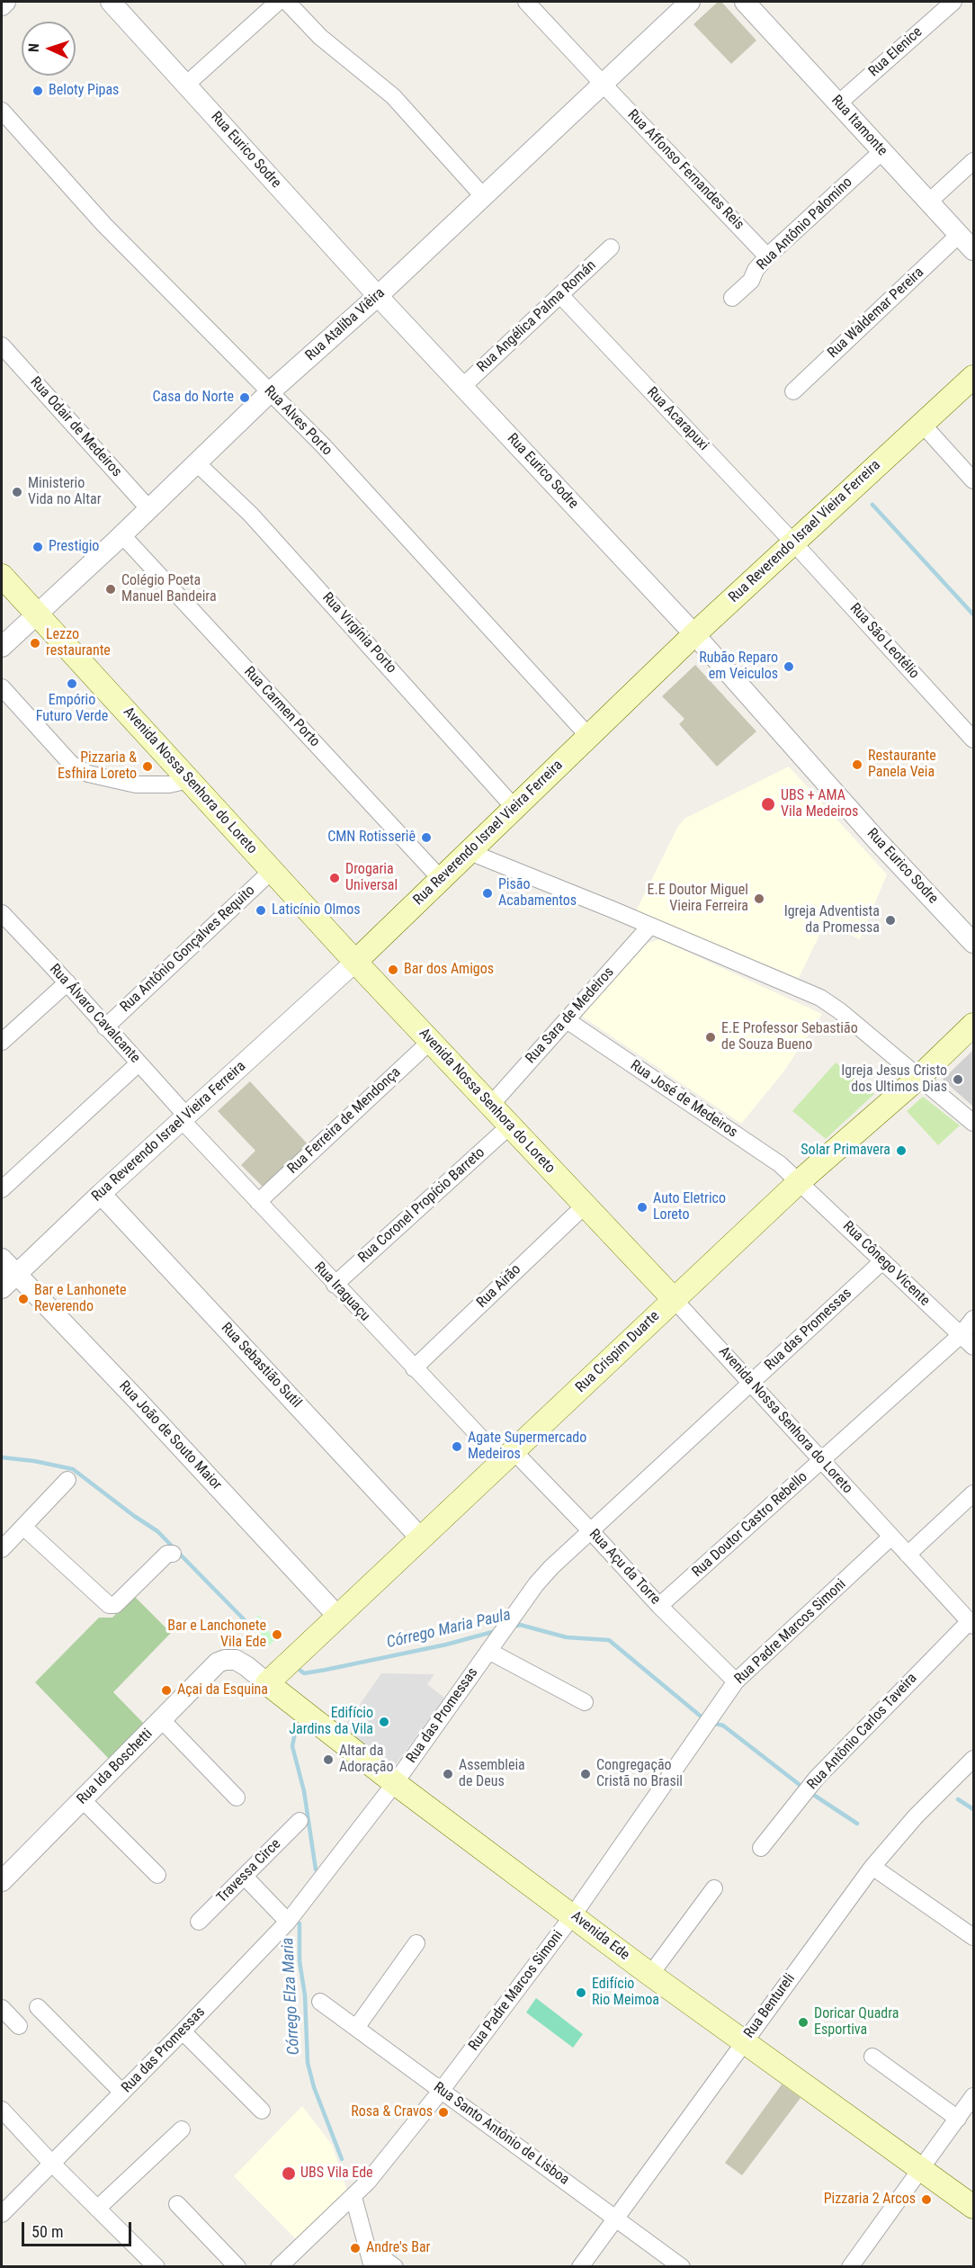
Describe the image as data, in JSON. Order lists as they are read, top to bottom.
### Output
{
  "streets": {
    "main road": [
      "Rua Reverendo Israel Vieira Ferreira",
      "Avenida Nossa Senhora do Loreto",
      "Rua Crispim Duarte",
      "Avenida Ede"
    ],
    "street": [
      "Rua Elenice",
      "Rua Itamonte",
      "Rua Eurico Sodre",
      "Rua Affonso Fernandes Reis",
      "Rua Antônio Palomino",
      "Rua Waldemar Pereira",
      "Rua Angélica Palma Román",
      "Rua Ataliba Viêira",
      "Rua Acarapuxi",
      "Rua Alves Porto",
      "Rua Odair de Medeiros",
      "Rua Virgínia Porto",
      "Rua São Leotélio",
      "Rua Carmen Porto",
      "Rua Antônio Gonçalves Requito",
      "Rua Álvaro Cavalcante",
      "Rua Sara de Medeiros",
      "Rua José de Medeiros",
      "Rua Ferreira de Mendonça",
      "Rua Coronel Propício Barreto",
      "Rua Cônego Vicente",
      "Rua Airão",
      "Rua Iraguaçu",
      "Rua das Promessas",
      "Rua Sebastião Sutil",
      "Rua João de Souto Maior",
      "Rua Doutor Castro Rebello",
      "Rua Açu da Torre",
      "Rua Padre Marcos Simoni",
      "Rua Antônio Carlos Taveira",
      "Rua Ida Boschetti",
      "Travessa Circe",
      "Rua Bentureli",
      "Rua Santo Antônio de Lisboa"
    ]
  },
  "crossings": [
    ["Rua Elenice", "Rua Itamonte"],
    ["Rua Itamonte", "Rua Antônio Palomino"],
    ["Rua Itamonte", "Rua Waldemar Pereira"],
    ["Rua Eurico Sodre", "Rua Angélica Palma Román"],
    ["Rua Eurico Sodre", "Rua Ataliba Viêira"],
    ["Rua Eurico Sodre", "Rua Reverendo Israel Vieira Ferreira"],
    ["Rua Affonso Fernandes Reis", "Rua Antônio Palomino"],
    ["Rua Affonso Fernandes Reis", "Rua Ataliba Viêira"],
    ["Rua Angélica Palma Román", "Rua Acarapuxi"],
    ["Rua Ataliba Viêira", "Rua Alves Porto"],
    ["Rua Ataliba Viêira", "Rua Odair de Medeiros"],
    ["Rua Ataliba Viêira", "Rua Virgínia Porto"],
    ["Rua Ataliba Viêira", "Rua Carmen Porto"],
    ["Rua Ataliba Viêira", "Avenida Nossa Senhora do Loreto"],
    ["Rua Acarapuxi", "Rua Reverendo Israel Vieira Ferreira"],
    ["Rua Acarapuxi", "Rua São Leotélio"],
    ["Rua Alves Porto", "Rua Reverendo Israel Vieira Ferreira"],
    ["Rua Reverendo Israel Vieira Ferreira", "Rua Virgínia Porto"],
    ["Rua Reverendo Israel Vieira Ferreira", "Rua São Leotélio"],
    ["Rua Reverendo Israel Vieira Ferreira", "Rua Carmen Porto"],
    ["Rua Reverendo Israel Vieira Ferreira", "Avenida Nossa Senhora do Loreto"],
    ["Rua Reverendo Israel Vieira Ferreira", "Rua Álvaro Cavalcante"],
    ["Rua Reverendo Israel Vieira Ferreira", "Rua Iraguaçu"],
    ["Rua Reverendo Israel Vieira Ferreira", "Rua Sebastião Sutil"],
    ["Rua Reverendo Israel Vieira Ferreira", "Rua João de Souto Maior"],
    ["Avenida Nossa Senhora do Loreto", "Rua Antônio Gonçalves Requito"],
    ["Avenida Nossa Senhora do Loreto", "Rua Sara de Medeiros"],
    ["Avenida Nossa Senhora do Loreto", "Rua Ferreira de Mendonça"],
    ["Avenida Nossa Senhora do Loreto", "Rua Coronel Propício Barreto"],
    ["Avenida Nossa Senhora do Loreto", "Rua Airão"],
    ["Avenida Nossa Senhora do Loreto", "Rua das Promessas"],
    ["Avenida Nossa Senhora do Loreto", "Rua Crispim Duarte"],
    ["Avenida Nossa Senhora do Loreto", "Rua Doutor Castro Rebello"],
    ["Avenida Nossa Senhora do Loreto", "Rua Padre Marcos Simoni"],
    ["Avenida Nossa Senhora do Loreto", "Rua Antônio Carlos Taveira"],
    ["Rua Antônio Gonçalves Requito", "Rua Álvaro Cavalcante"],
    ["Rua Álvaro Cavalcante", "Rua Iraguaçu"],
    ["Rua Sara de Medeiros", "Rua José de Medeiros"],
    ["Rua José de Medeiros", "Rua Cônego Vicente"],
    ["Rua José de Medeiros", "Rua Crispim Duarte"],
    ["Rua Ferreira de Mendonça", "Rua Iraguaçu"],
    ["Rua Coronel Propício Barreto", "Rua Iraguaçu"],
    ["Rua Cônego Vicente", "Rua das Promessas"],
    ["Rua Cônego Vicente", "Rua Crispim Duarte"],
    ["Rua Cônego Vicente", "Rua Doutor Castro Rebello"],
    ["Rua Airão", "Rua Iraguaçu"],
    ["Rua Iraguaçu", "Rua Crispim Duarte"],
    ["Rua Iraguaçu", "Rua Açu da Torre"],
    ["Rua das Promessas", "Rua Açu da Torre"],
    ["Rua das Promessas", "Avenida Ede"],
    ["Rua Crispim Duarte", "Rua Sebastião Sutil"],
    ["Rua Crispim Duarte", "Rua João de Souto Maior"],
    ["Rua Crispim Duarte", "Rua Açu da Torre"],
    ["Rua Crispim Duarte", "Avenida Ede"],
    ["Rua Doutor Castro Rebello", "Rua Açu da Torre"],
    ["Rua Açu da Torre", "Rua Padre Marcos Simoni"],
    ["Rua Padre Marcos Simoni", "Avenida Ede"],
    ["Rua Padre Marcos Simoni", "Rua Santo Antônio de Lisboa"],
    ["Rua Ida Boschetti", "Avenida Ede"],
    ["Avenida Ede", "Rua Bentureli"],
    ["Rua Bentureli", "Rua Santo Antônio de Lisboa"]
  ],
  "water": ["Córrego Maria Paula", "Córrego Elza Maria"],
  "places": [
    "Beloty Pipas",
    "Casa do Norte",
    "Ministerio Vida no Altar",
    "Prestigio",
    "Colégio Poeta Manuel Bandeira",
    "Lezzo restaurante",
    "Rubão Reparo em Veiculos",
    "Empório Futuro Verde",
    "Restaurante Panela Veia",
    "Pizzaria & Esfhira Loreto",
    "UBS + AMA Vila Medeiros",
    "CMN Rotisseriê",
    "Drogaria Universal",
    "Pisão Acabamentos",
    "E.E Doutor Miguel Vieira Ferreira",
    "Laticínio Olmos",
    "Igreja Adventista da Promessa",
    "Bar dos Amigos",
    "E.E Professor Sebastião de Souza Bueno",
    "Igreja Jesus Cristo dos Ultimos Dias",
    "Solar Primavera",
    "Auto Eletrico Loreto",
    "Bar e Lanhonete Reverendo",
    "Agate Supermercado Medeiros",
    "Bar e Lanchonete Vila Ede",
    "Açai da Esquina",
    "Edifício Jardins da Vila",
    "Altar da Adoração",
    "Assembleia de Deus",
    "Congregação Cristã no Brasil",
    "Edifício Rio Meimoa",
    "Doricar Quadra Esportiva",
    "Rosa & Cravos",
    "UBS Vila Ede",
    "Pizzaria 2 Arcos",
    "Andre's Bar"
  ],
  "scale_bar": "50 m",
  "north": "left"
}
